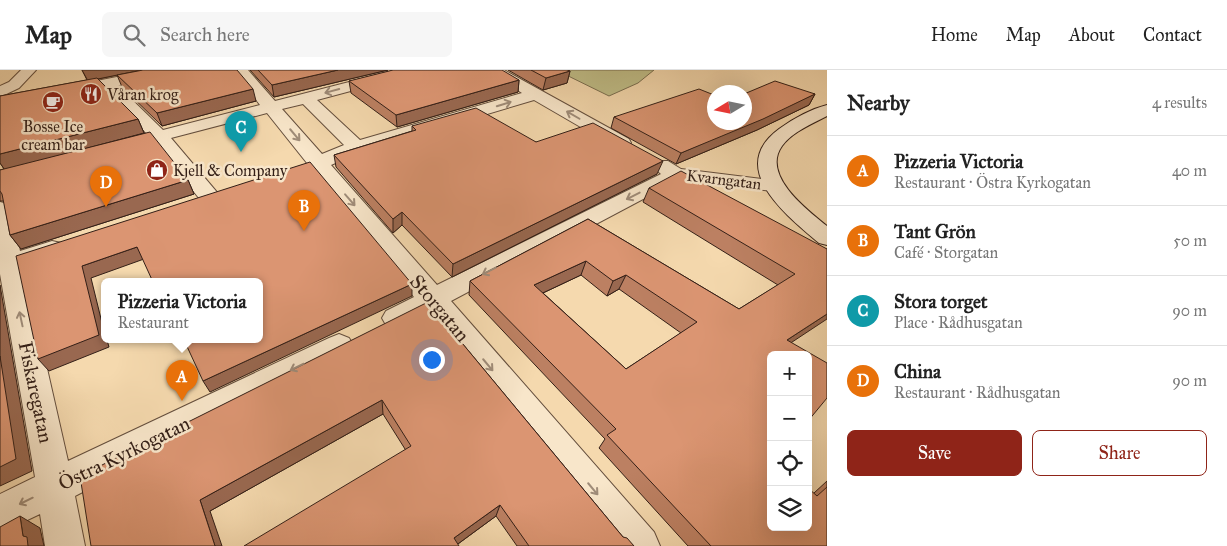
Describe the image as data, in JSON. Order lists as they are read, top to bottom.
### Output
{
  "streets": {
    "street": [
      "Kvarngatan",
      "Storgatan",
      "Fiskaregatan",
      "Östra Kyrkogatan"
    ]
  },
  "crossings": [
    ["Kvarngatan", "Östra Kyrkogatan"],
    ["Storgatan", "Östra Kyrkogatan"],
    ["Fiskaregatan", "Östra Kyrkogatan"]
  ],
  "one_way": ["Storgatan", "Fiskaregatan"],
  "places": {
    "restaurant": ["Våran krog"],
    "cafe": ["Bosse Ice cream bar"],
    "shop": ["Kjell & Company"]
  },
  "north": "left",
  "page": {
    "header": "Map",
    "search": "Search here",
    "nav": [
      "Home",
      "Map",
      "About",
      "Contact"
    ],
    "heading": ["Nearby", "4 results"],
    "pins": [
      "C",
      "D",
      "B",
      "A"
    ],
    "list": [
      {
        "mark": "A",
        "name": "Pizzeria Victoria",
        "note": "Restaurant · Östra Kyrkogatan",
        "value": "40 m"
      },
      {
        "mark": "B",
        "name": "Tant Grön",
        "note": "Café · Storgatan",
        "value": "50 m"
      },
      {
        "mark": "C",
        "name": "Stora torget",
        "note": "Place · Rådhusgatan",
        "value": "90 m"
      },
      {
        "mark": "D",
        "name": "China",
        "note": "Restaurant · Rådhusgatan",
        "value": "90 m"
      }
    ],
    "popup": ["Pizzeria Victoria", "Restaurant"],
    "map_buttons": ["+", "−"],
    "buttons": ["Save", "Share"]
  }
}
